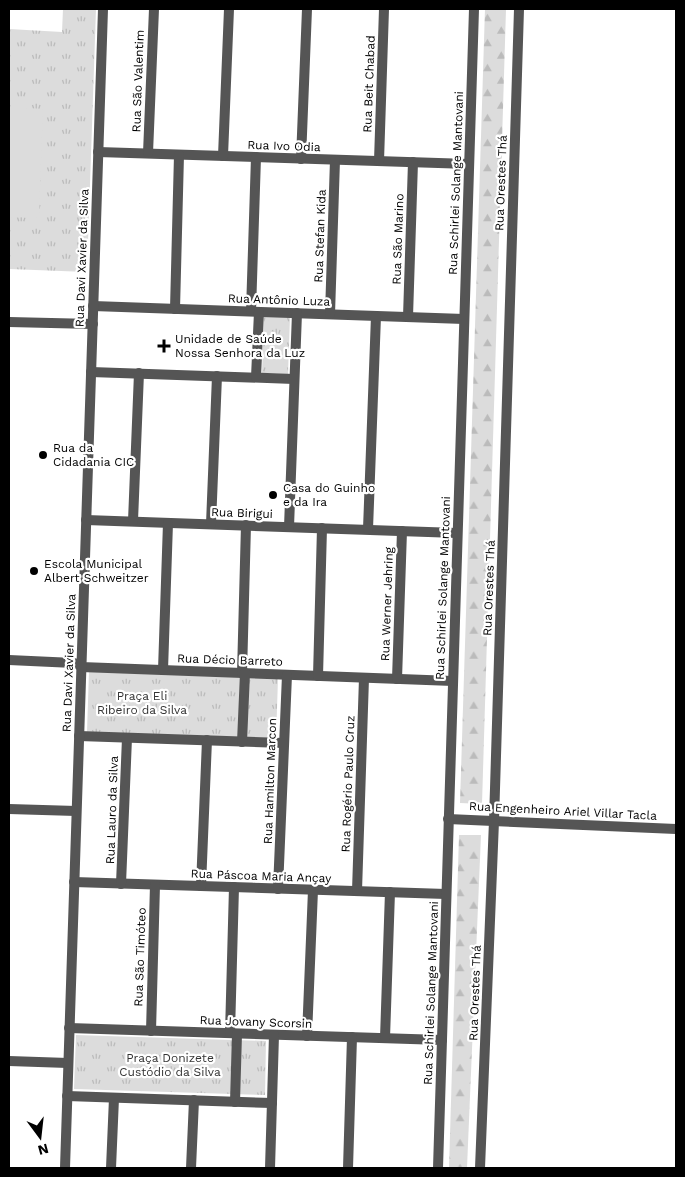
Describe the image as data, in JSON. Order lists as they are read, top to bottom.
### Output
{
  "streets": {
    "street": [
      "Rua São Valentim",
      "Rua Beit Chabad",
      "Rua Ivo Odia",
      "Rua Schirlei Solange Mantovani",
      "Rua Orestes Thá",
      "Rua Stefan Kida",
      "Rua São Marino",
      "Rua Davi Xavier da Silva",
      "Rua Antônio Luza",
      "Rua Birigui",
      "Rua Werner Jehring",
      "Rua Décio Barreto",
      "Rua Hamilton Marcon",
      "Rua Rogério Paulo Cruz",
      "Rua Lauro da Silva",
      "Rua Engenheiro Ariel Villar Tacla",
      "Rua Páscoa Maria Ançay",
      "Rua São Timóteo",
      "Rua Jovany Scorsin"
    ]
  },
  "crossings": [
    ["Rua São Valentim", "Rua Ivo Odia"],
    ["Rua Beit Chabad", "Rua Ivo Odia"],
    ["Rua Ivo Odia", "Rua Schirlei Solange Mantovani"],
    ["Rua Ivo Odia", "Rua Stefan Kida"],
    ["Rua Ivo Odia", "Rua São Marino"],
    ["Rua Ivo Odia", "Rua Davi Xavier da Silva"],
    ["Rua Schirlei Solange Mantovani", "Rua Antônio Luza"],
    ["Rua Schirlei Solange Mantovani", "Rua Birigui"],
    ["Rua Schirlei Solange Mantovani", "Rua Décio Barreto"],
    ["Rua Schirlei Solange Mantovani", "Rua Engenheiro Ariel Villar Tacla"],
    ["Rua Schirlei Solange Mantovani", "Rua Páscoa Maria Ançay"],
    ["Rua Schirlei Solange Mantovani", "Rua Jovany Scorsin"],
    ["Rua Orestes Thá", "Rua Engenheiro Ariel Villar Tacla"],
    ["Rua Stefan Kida", "Rua Antônio Luza"],
    ["Rua São Marino", "Rua Antônio Luza"],
    ["Rua Davi Xavier da Silva", "Rua Antônio Luza"],
    ["Rua Davi Xavier da Silva", "Rua Birigui"],
    ["Rua Davi Xavier da Silva", "Rua Décio Barreto"],
    ["Rua Davi Xavier da Silva", "Rua Páscoa Maria Ançay"],
    ["Rua Davi Xavier da Silva", "Rua Jovany Scorsin"],
    ["Rua Birigui", "Rua Werner Jehring"],
    ["Rua Werner Jehring", "Rua Décio Barreto"],
    ["Rua Décio Barreto", "Rua Hamilton Marcon"],
    ["Rua Décio Barreto", "Rua Rogério Paulo Cruz"],
    ["Rua Hamilton Marcon", "Rua Páscoa Maria Ançay"],
    ["Rua Rogério Paulo Cruz", "Rua Páscoa Maria Ançay"],
    ["Rua Lauro da Silva", "Rua Páscoa Maria Ançay"],
    ["Rua Páscoa Maria Ançay", "Rua São Timóteo"],
    ["Rua São Timóteo", "Rua Jovany Scorsin"]
  ],
  "parks": ["Praça Eli Ribeiro da Silva", "Praça Donizete Custódio da Silva"],
  "places": {
    "health": ["Unidade de Saúde Nossa Senhora da Luz"],
    "other": ["Rua da Cidadania CIC", "Casa do Guinho e da Ira", "Escola Municipal Albert Schweitzer"]
  },
  "north": "bottom"
}
